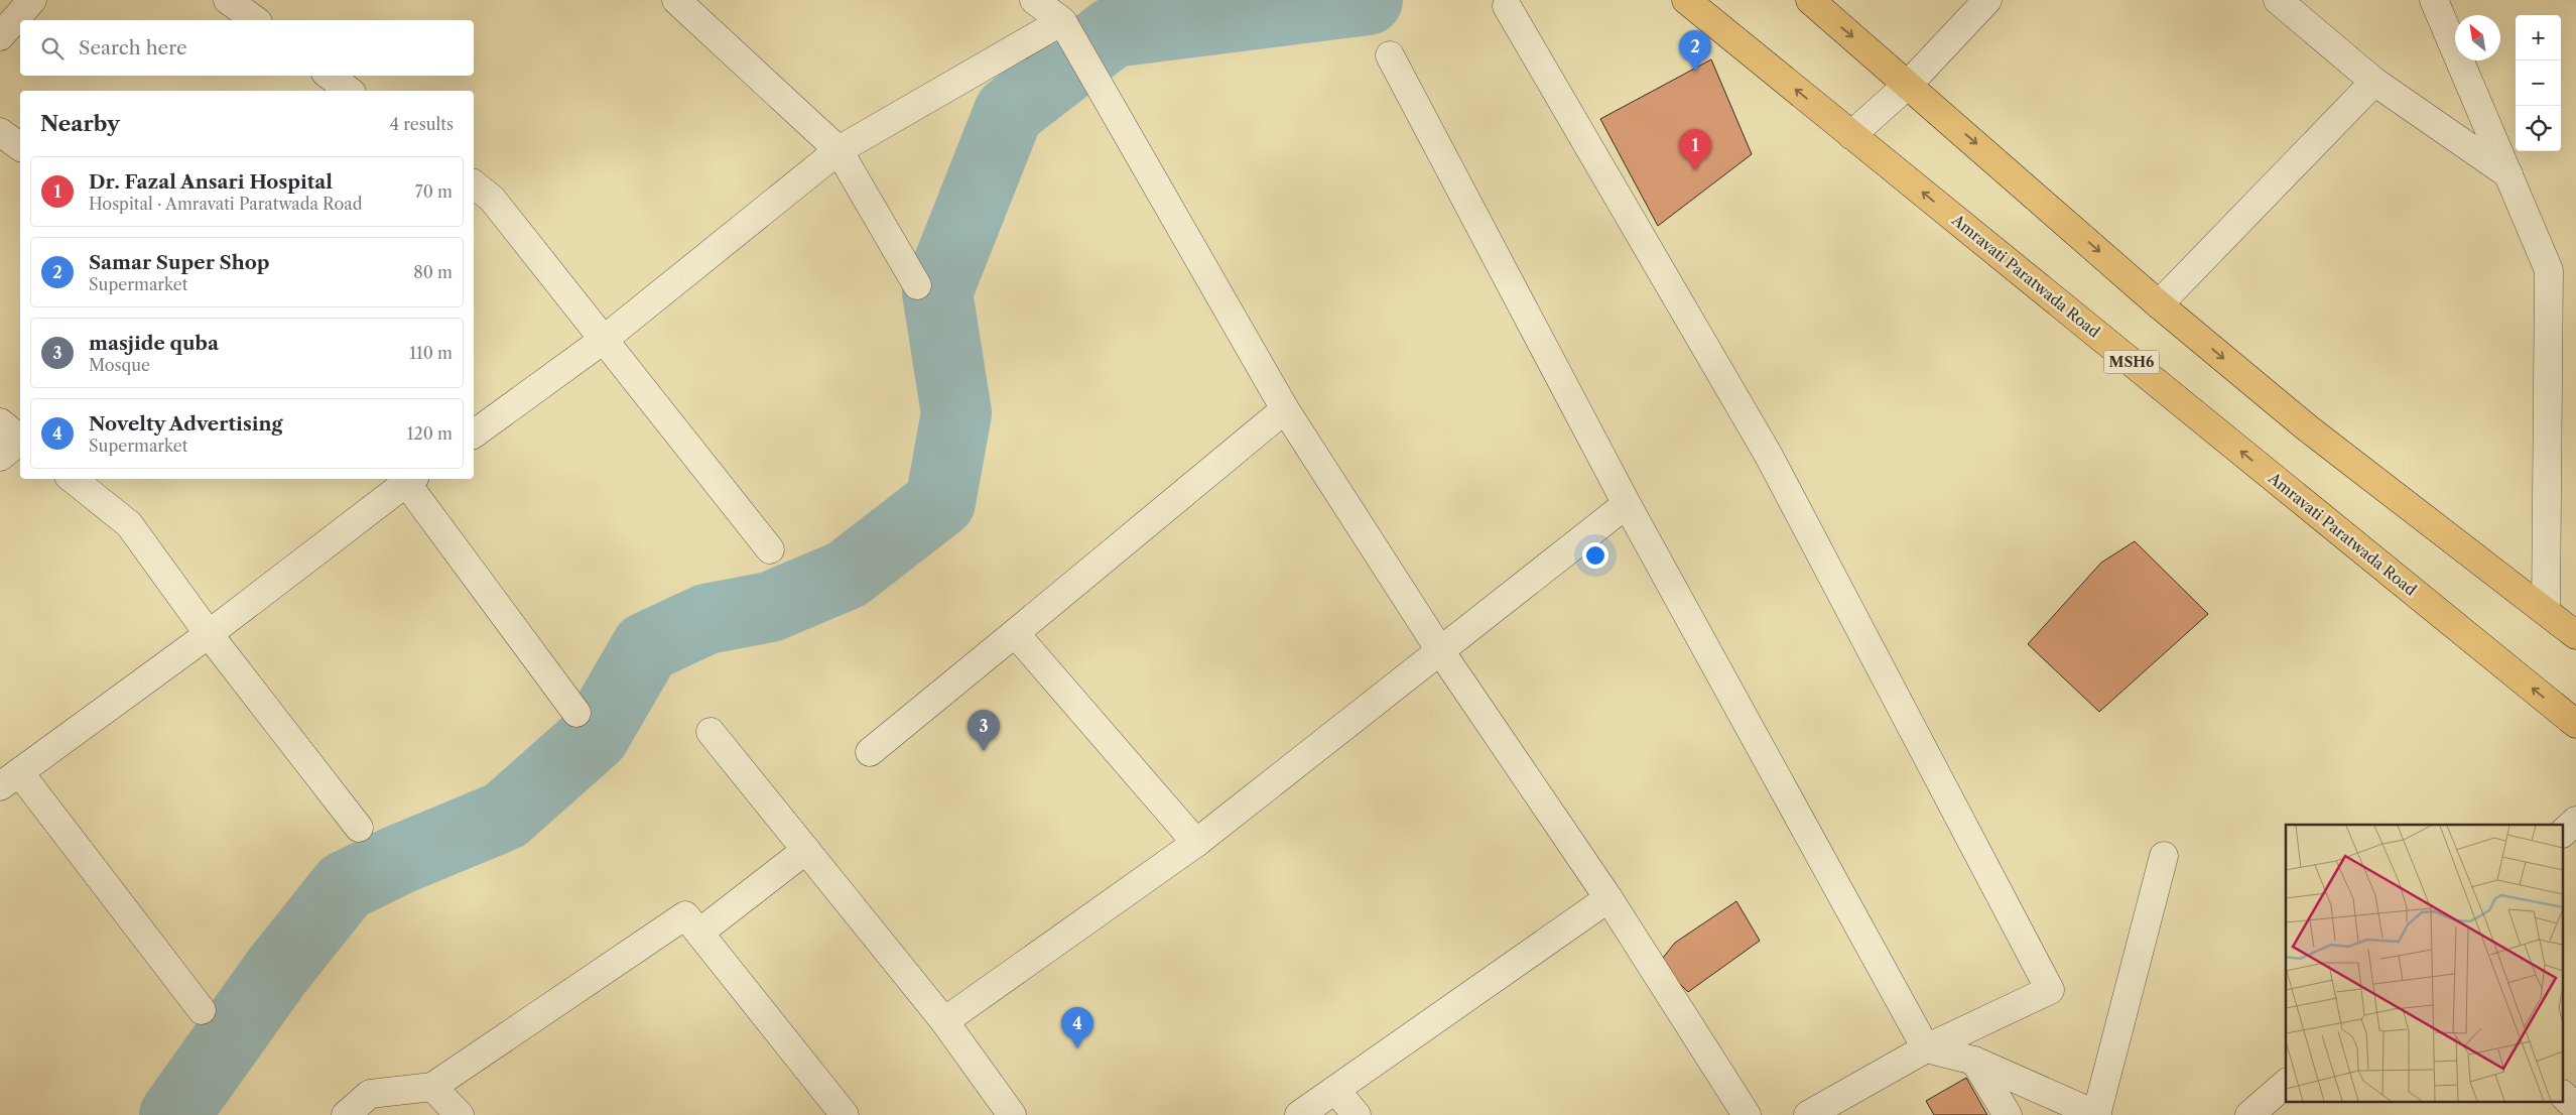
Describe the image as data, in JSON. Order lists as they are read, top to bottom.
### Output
{
  "streets": {
    "main road": ["Amravati Paratwada Road", "MSH6"]
  },
  "north": "top left",
  "page": {
    "map_buttons": ["+", "−"],
    "search": "Search here",
    "pins": [
      "2",
      "1",
      "3",
      "4"
    ],
    "heading": ["Nearby", "4 results"],
    "list": [
      {
        "mark": "1",
        "name": "Dr. Fazal Ansari Hospital",
        "note": "Hospital · Amravati Paratwada Road",
        "value": "70 m"
      },
      {
        "mark": "2",
        "name": "Samar Super Shop",
        "note": "Supermarket",
        "value": "80 m"
      },
      {
        "mark": "3",
        "name": "masjide quba",
        "note": "Mosque",
        "value": "110 m"
      },
      {
        "mark": "4",
        "name": "Novelty Advertising",
        "note": "Supermarket",
        "value": "120 m"
      }
    ]
  }
}
